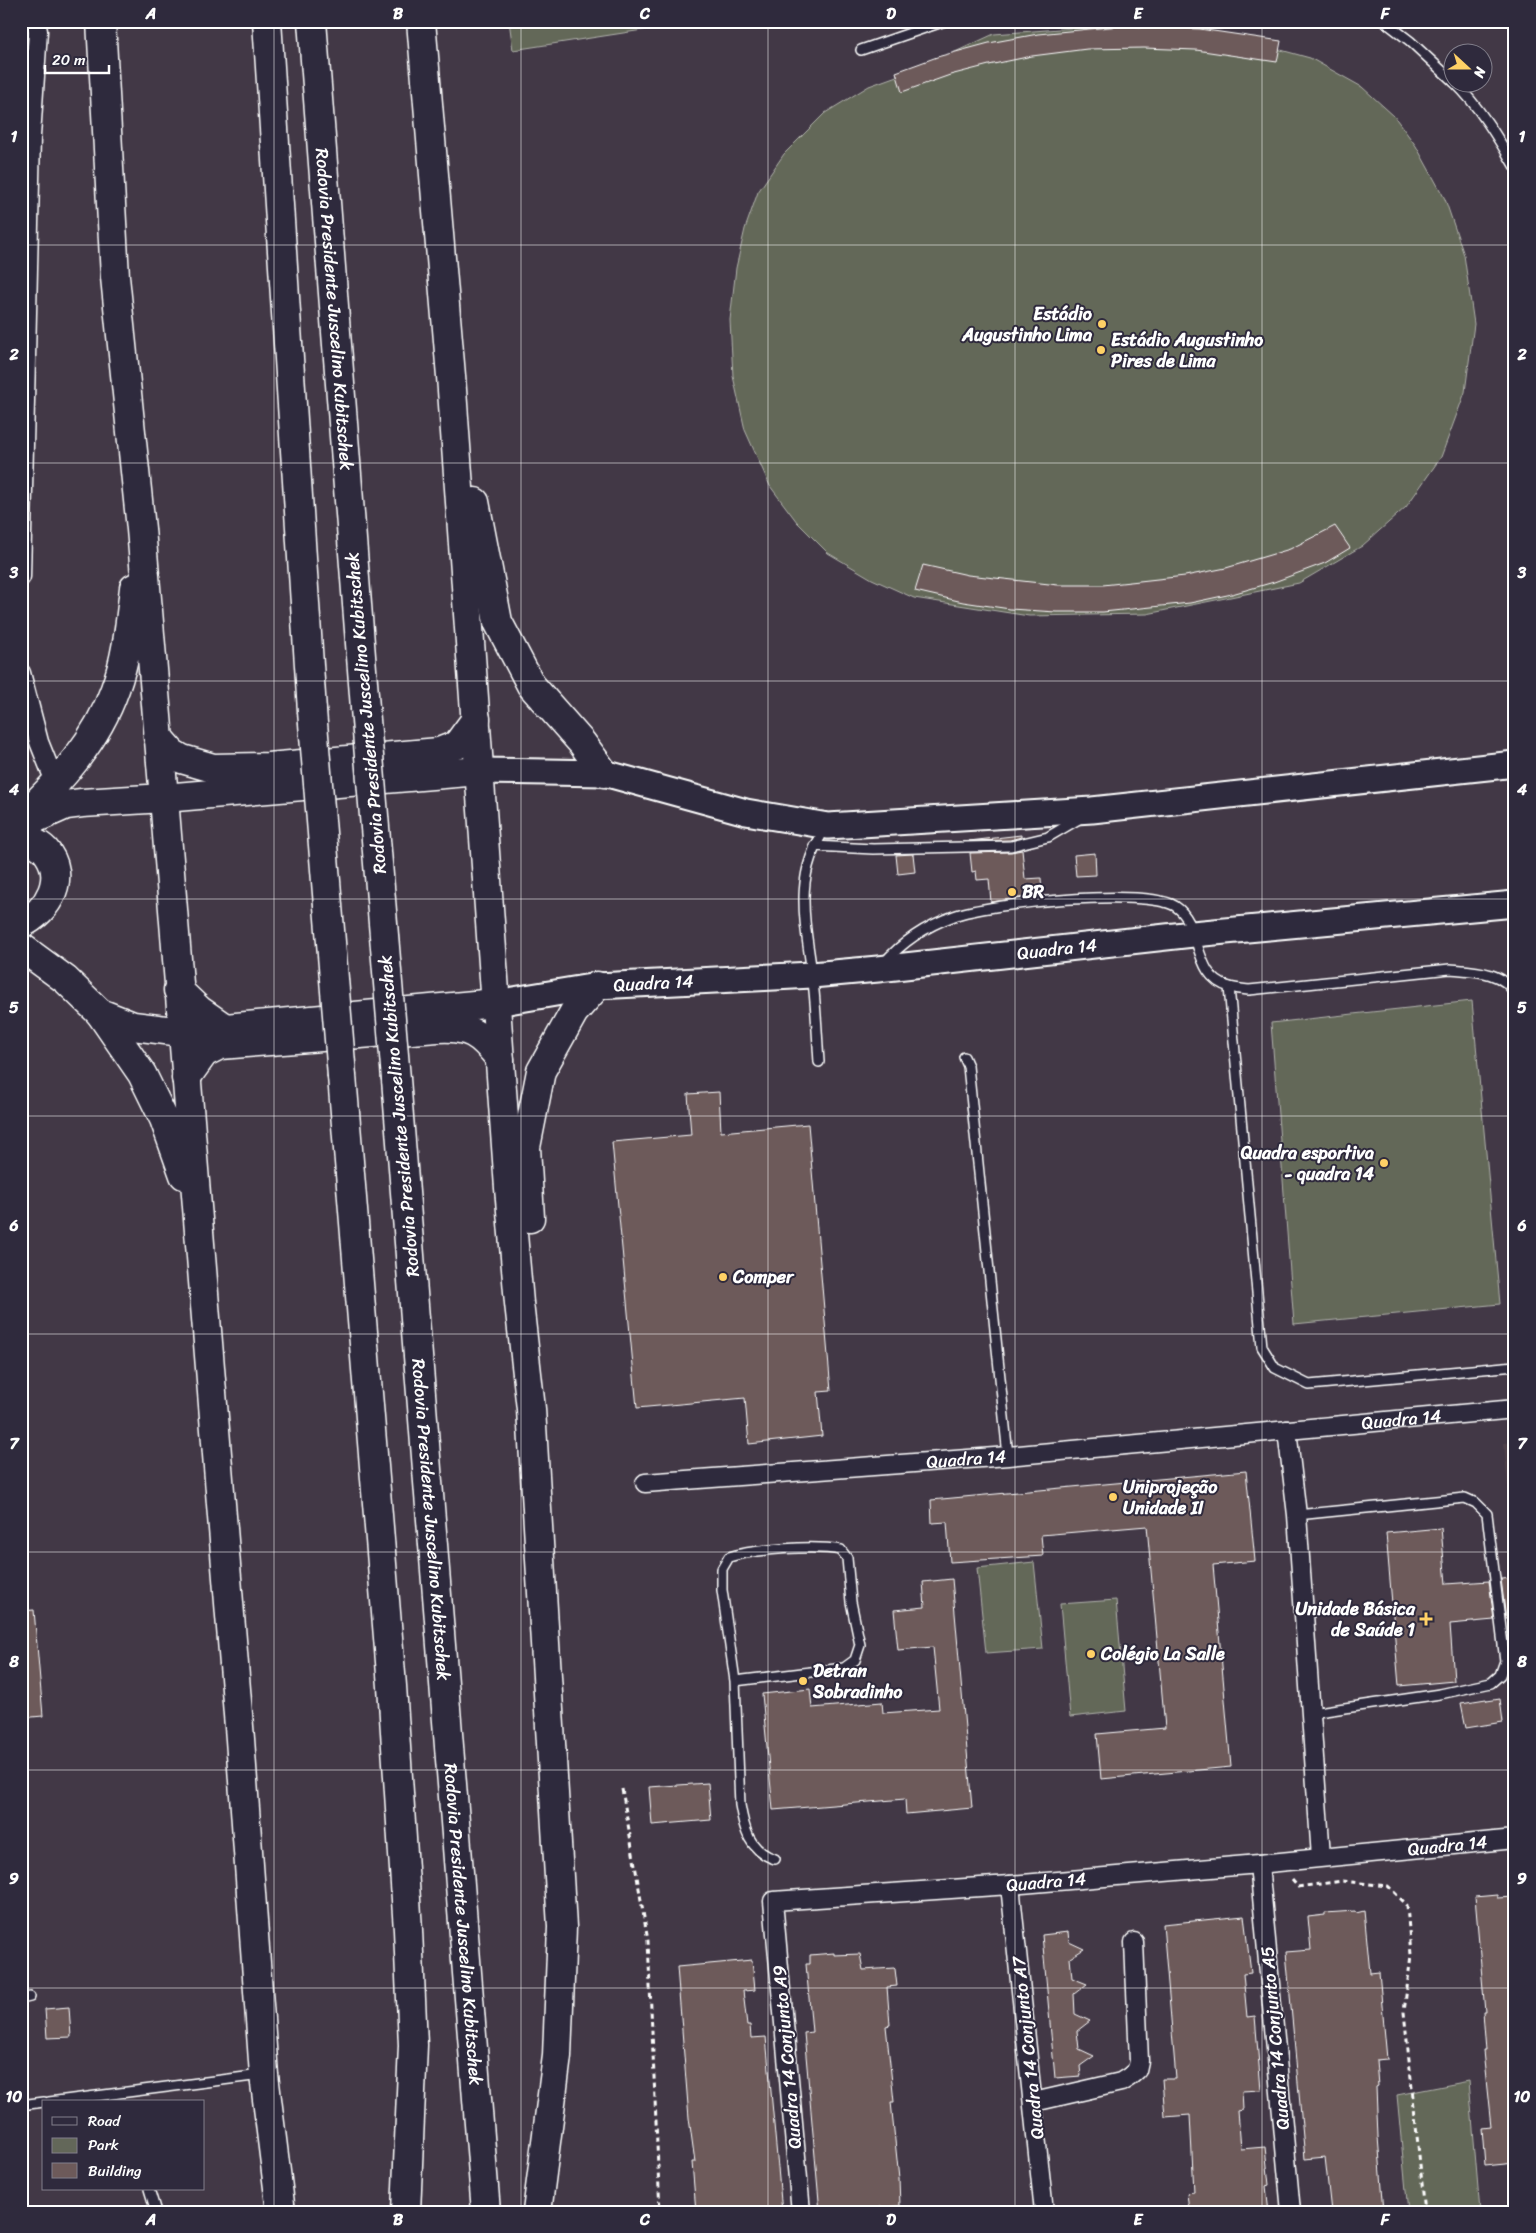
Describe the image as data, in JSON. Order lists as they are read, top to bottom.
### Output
{
  "streets": {
    "main road": ["Rodovia Presidente Juscelino Kubitschek", "Quadra 14"],
    "street": ["Quadra 14 Conjunto A5", "Quadra 14 Conjunto A7", "Quadra 14 Conjunto A9"]
  },
  "crossings": [
    ["Quadra 14", "Quadra 14 Conjunto A5"],
    ["Quadra 14", "Quadra 14 Conjunto A7"],
    ["Quadra 14", "Quadra 14 Conjunto A9"]
  ],
  "places": {
    "other": [
      "Estádio Augustinho Lima",
      "Estádio Augustinho Pires de Lima",
      "BR",
      "Quadra esportiva - quadra 14",
      "Comper",
      "Uniprojeção Unidade II",
      "Colégio La Salle",
      "Detran Sobradinho"
    ],
    "health": ["Unidade Básica de Saúde 1"]
  },
  "legend": ["Road", "Park", "Building"],
  "scale_bar": "20 m",
  "north": "right",
  "grid": {
    "columns": [
      "A",
      "B",
      "C",
      "D",
      "E",
      "F"
    ],
    "rows": [
      "1",
      "2",
      "3",
      "4",
      "5",
      "6",
      "7",
      "8",
      "9",
      "10"
    ]
  }
}
